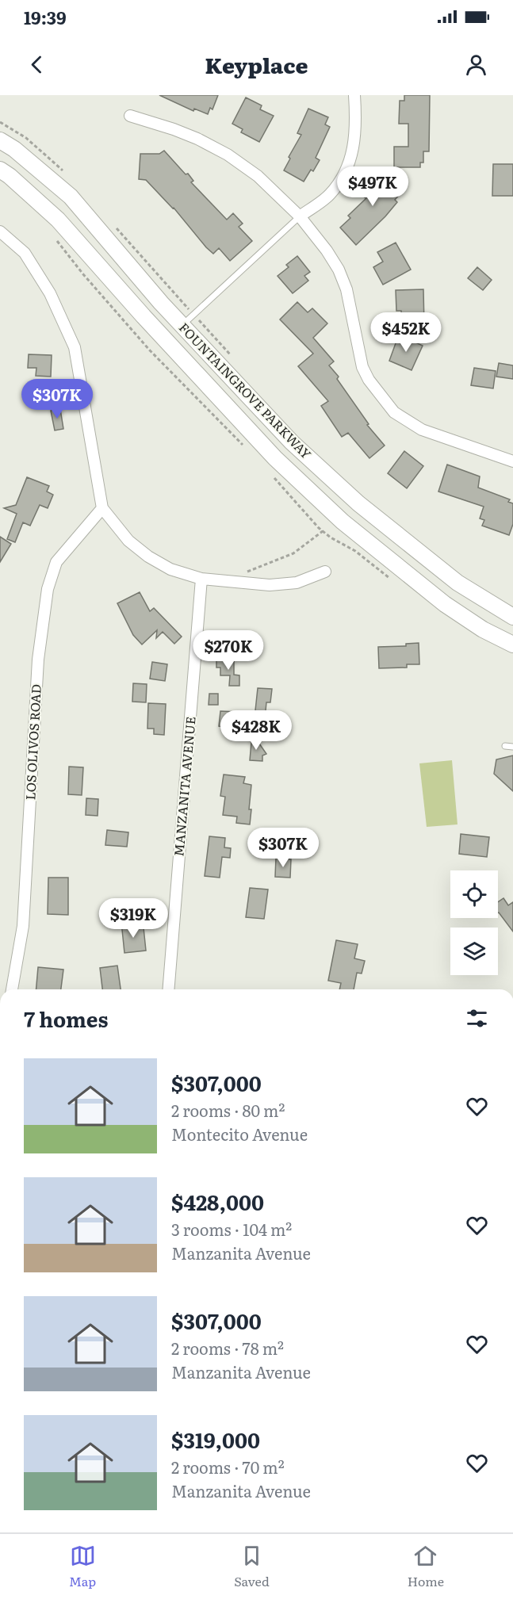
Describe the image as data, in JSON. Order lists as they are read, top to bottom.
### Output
{
  "streets": {
    "main road": ["FOUNTAINGROVE PARKWAY"],
    "street": ["LOS OLIVOS ROAD", "MANZANITA AVENUE"]
  },
  "page": {
    "status": "19:39",
    "header": "Keyplace",
    "price": [
      "$497K",
      "$452K",
      "$307K",
      "$270K",
      "$428K",
      "$307K",
      "$319K"
    ],
    "heading": "7 homes",
    "list": [
      {
        "name": "$307,000",
        "note": "2 rooms · 80 m² · Montecito Avenue"
      },
      {
        "name": "$428,000",
        "note": "3 rooms · 104 m² · Manzanita Avenue"
      },
      {
        "name": "$307,000",
        "note": "2 rooms · 78 m² · Manzanita Avenue"
      },
      {
        "name": "$319,000",
        "note": "2 rooms · 70 m² · Manzanita Avenue"
      }
    ],
    "tabs": ["Map", "Saved", "Home"]
  }
}
